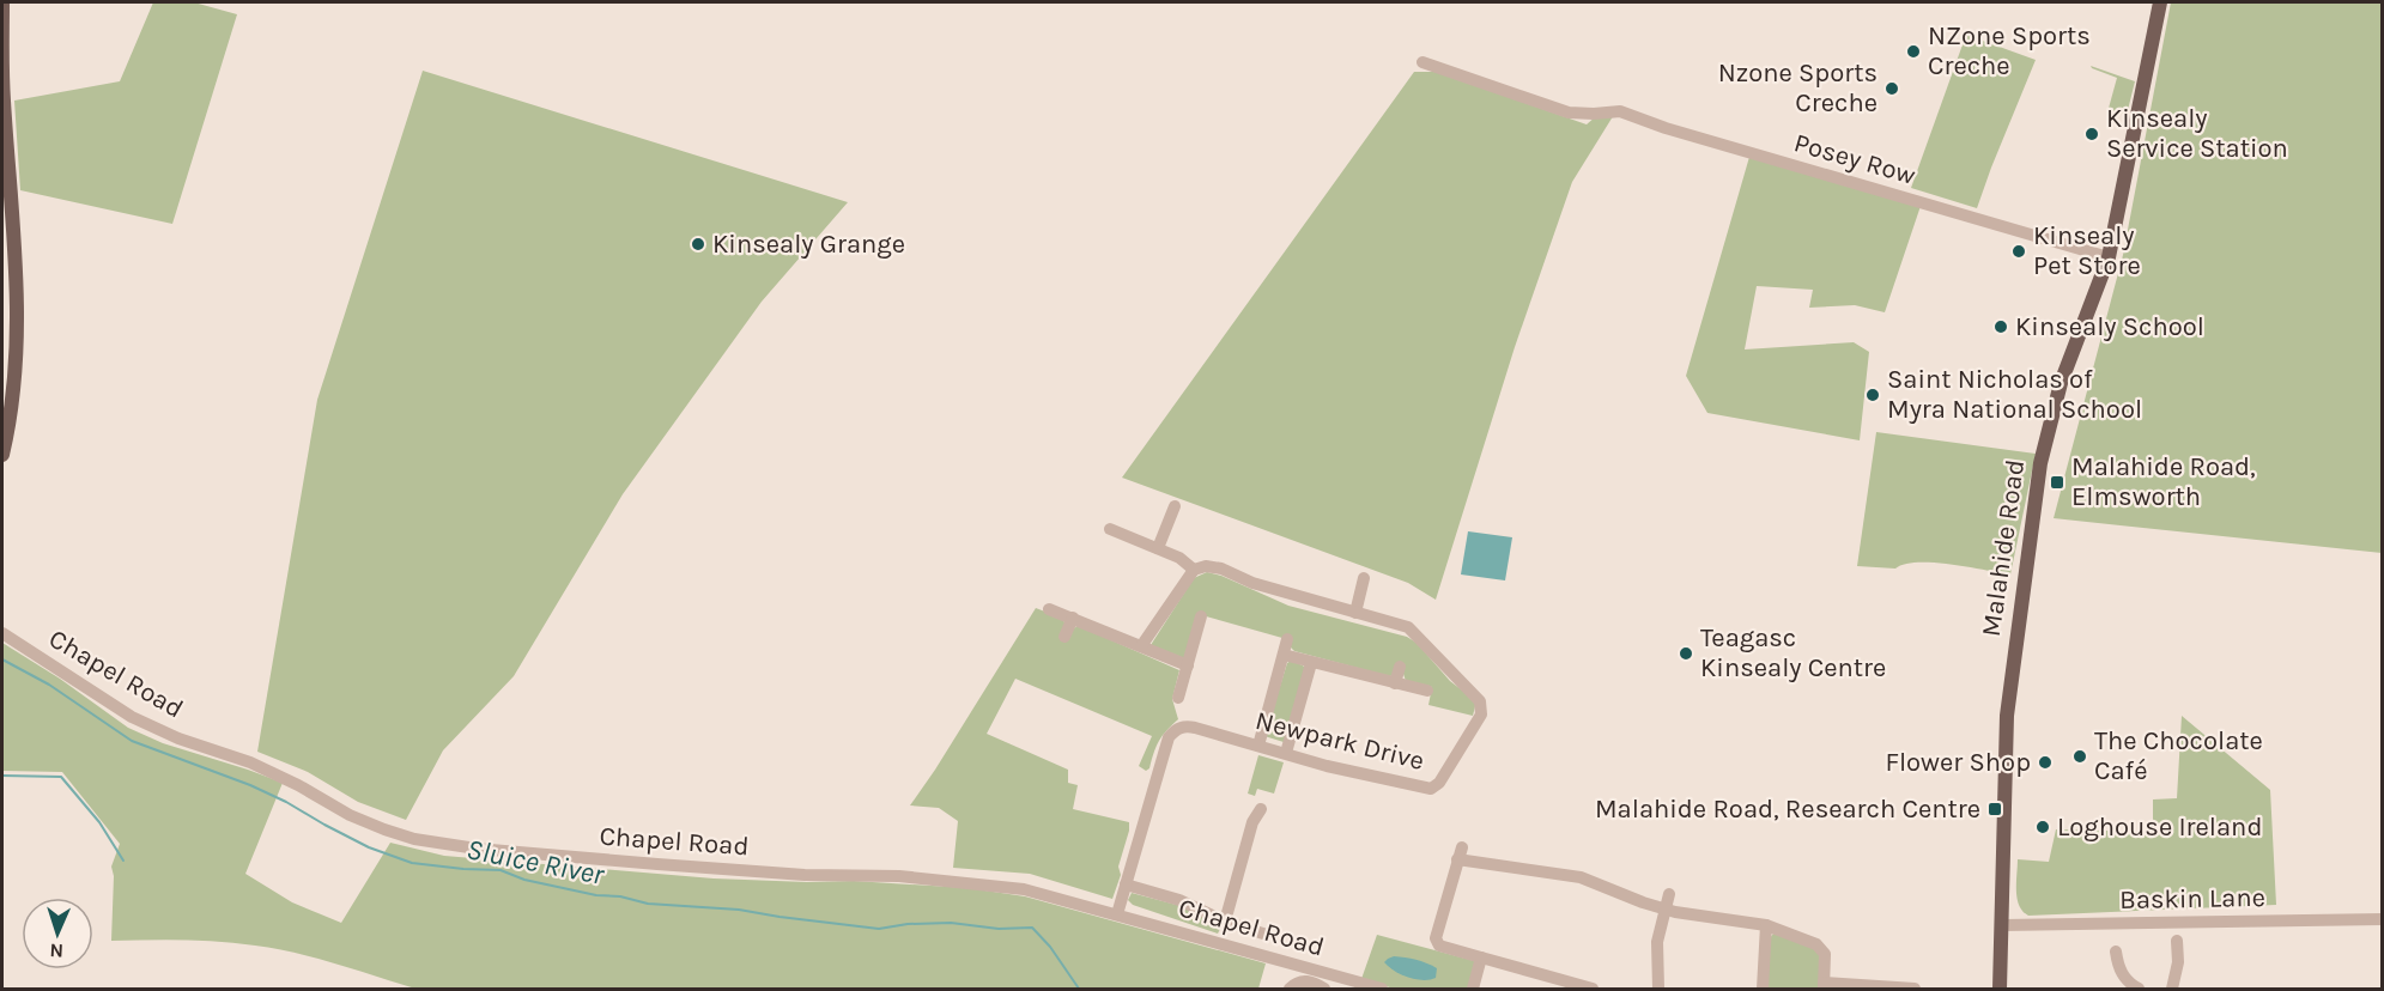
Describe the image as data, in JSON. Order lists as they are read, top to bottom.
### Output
{
  "streets": {
    "main road": ["Malahide Road"],
    "street": [
      "Posey Row",
      "Chapel Road",
      "Newpark Drive",
      "Baskin Lane"
    ]
  },
  "crossings": [
    ["Posey Row", "Malahide Road"],
    ["Malahide Road", "Baskin Lane"],
    ["Chapel Road", "Newpark Drive"]
  ],
  "water": ["Sluice River"],
  "places": {
    "other": [
      "NZone Sports Creche",
      "Nzone Sports Creche",
      "Kinsealy Service Station",
      "Kinsealy Grange",
      "Kinsealy Pet Store",
      "Kinsealy School",
      "Saint Nicholas of Myra National School",
      "Teagasc Kinsealy Centre",
      "The Chocolate Café",
      "Flower Shop",
      "Loghouse Ireland"
    ],
    "transit": ["Malahide Road, Elmsworth", "Malahide Road, Research Centre"]
  },
  "north": "bottom"
}
